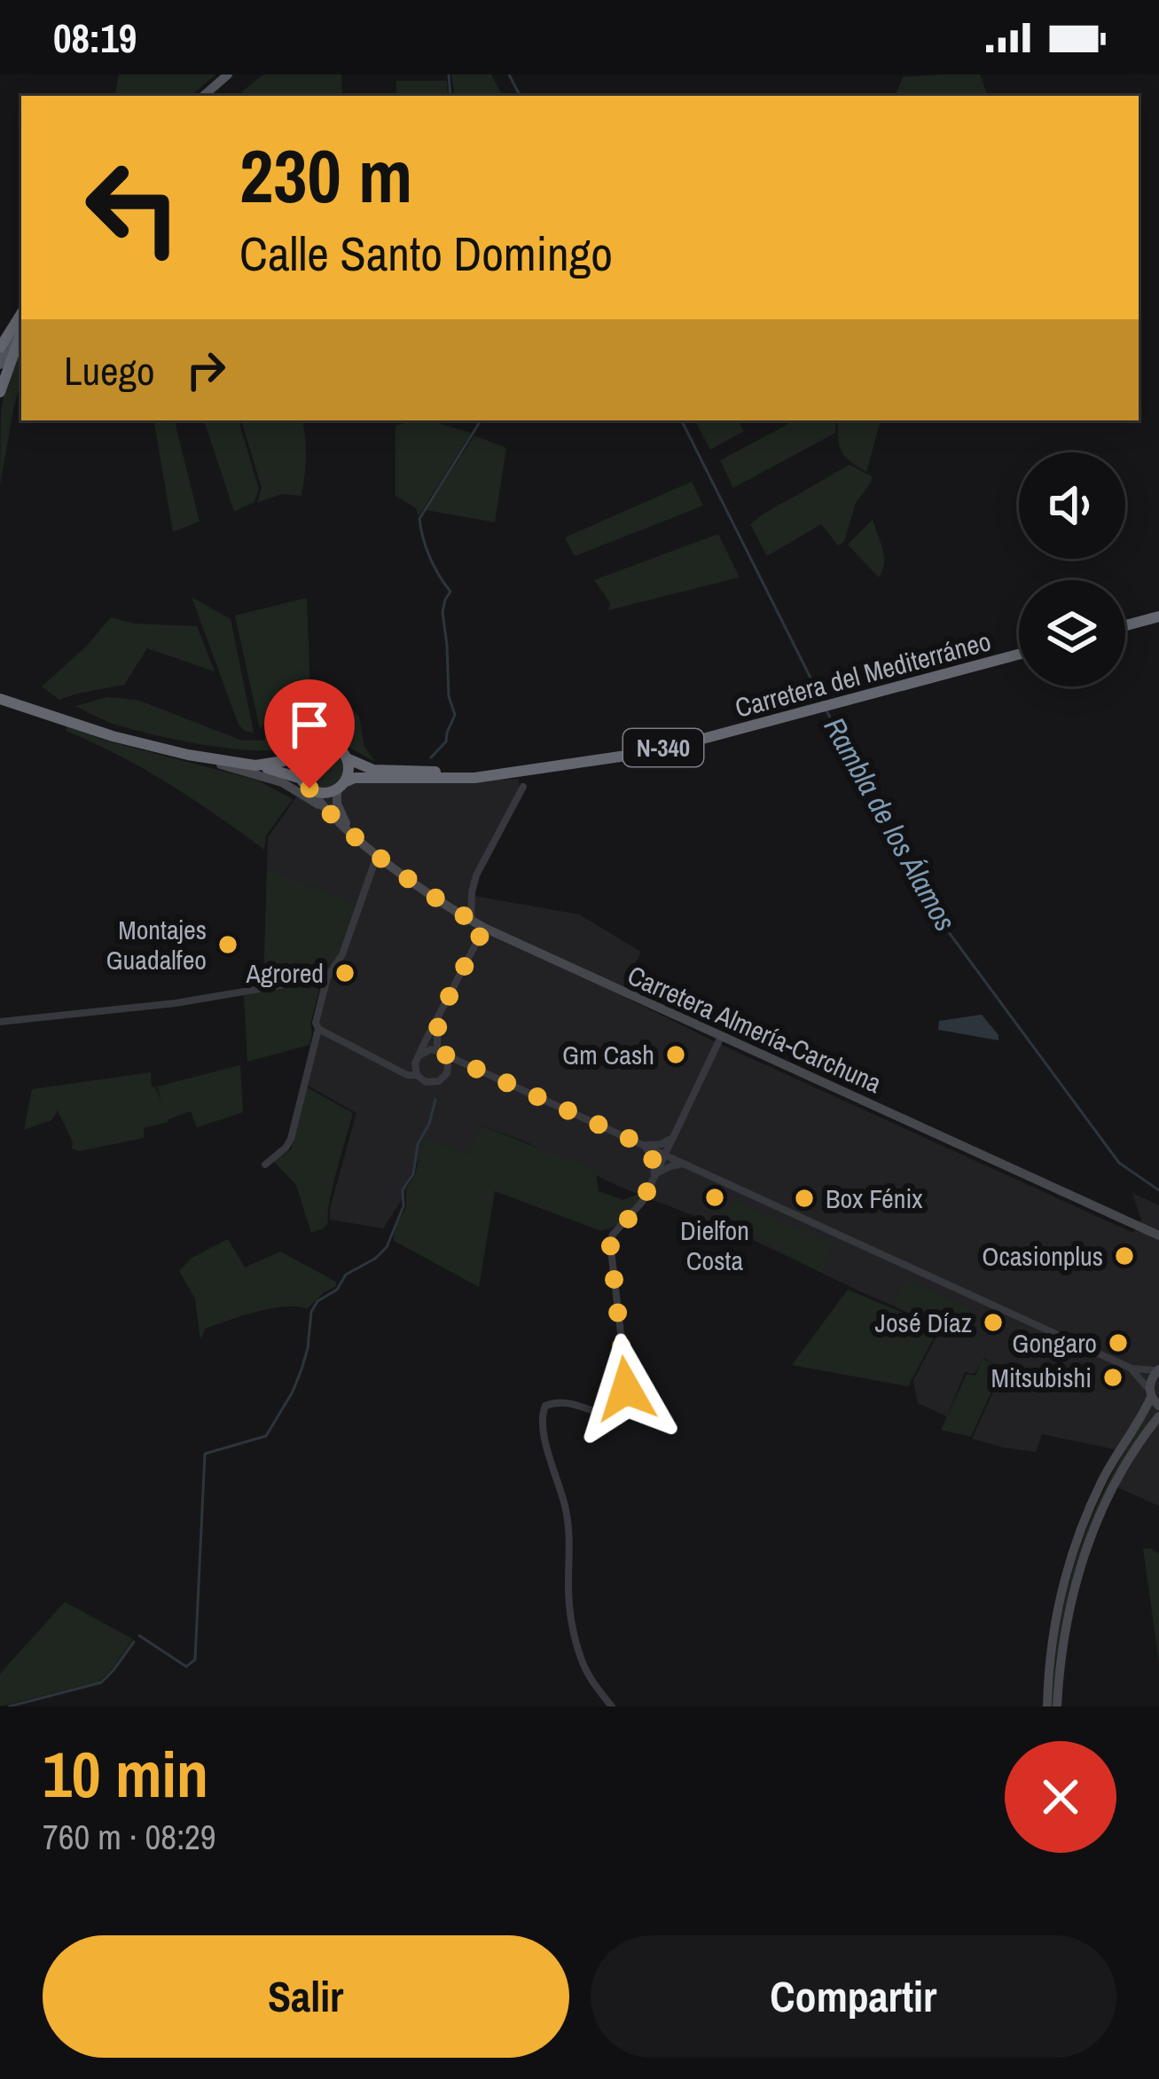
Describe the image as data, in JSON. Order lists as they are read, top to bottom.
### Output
{
  "streets": {
    "highway": ["Carretera del Mediterráneo", "N-340"],
    "main road": ["Carretera Almería-Carchuna"]
  },
  "crossings": [
    ["Carretera del Mediterráneo", "N-340"]
  ],
  "water": ["Rambla de los Álamos"],
  "places": [
    "Montajes Guadalfeo",
    "Agrored",
    "Gm Cash",
    "Dielfon Costa",
    "Box Fénix",
    "Ocasionplus",
    "José Díaz",
    "Gongaro",
    "Mitsubishi"
  ],
  "page": {
    "status": "08:19",
    "turn": ["230 m", "Calle Santo Domingo"],
    "then": "Luego",
    "heading": ["10 min", "760 m · 08:29"],
    "buttons": ["Salir", "Compartir"]
  }
}
